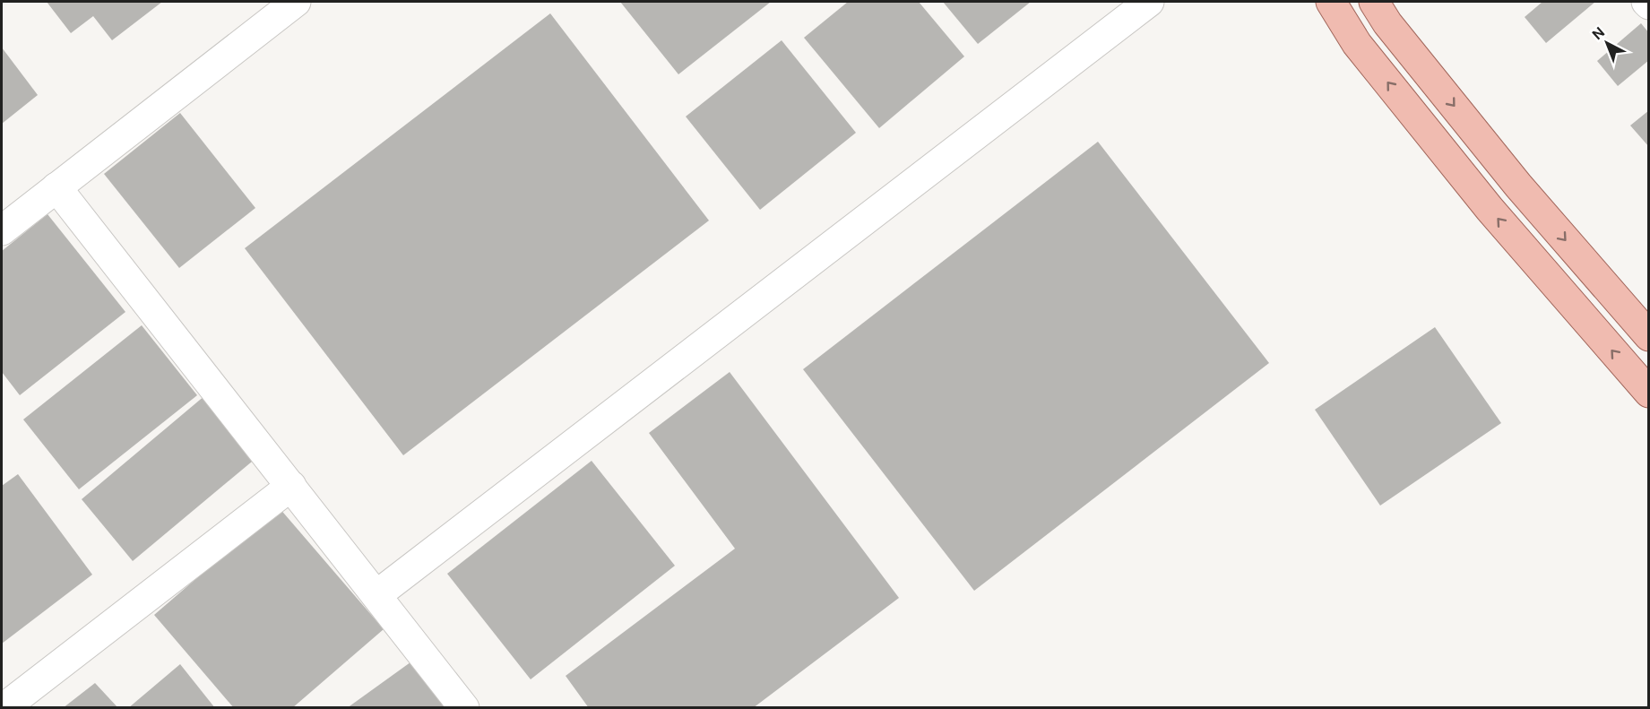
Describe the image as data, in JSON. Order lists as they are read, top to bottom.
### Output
{
  "north": "top left"
}
